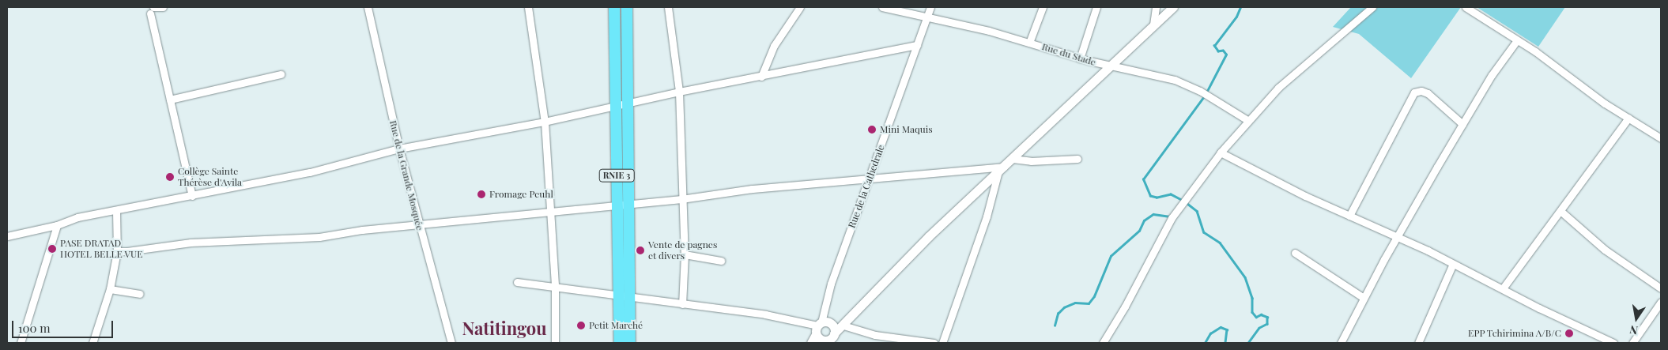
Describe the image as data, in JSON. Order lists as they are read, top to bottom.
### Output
{
  "streets": {
    "highway": ["RNIE 3"],
    "street": ["Rue du Stade", "Rue de la Grande Mosquée", "Rue de la Cathedrale"]
  },
  "crossings": [
    ["Rue du Stade", "Rue de la Cathedrale"]
  ],
  "districts": ["Natitingou"],
  "places": [
    "Mini Maquis",
    "Collège Sainte Thérèse d'Avila",
    "Fromage Peuhl",
    "PASE DRATAD HOTEL BELLE VUE",
    "Vente de pagnes et divers",
    "Petit Marché",
    "EPP Tchirimina A/B/C"
  ],
  "scale_bar": "100 m",
  "north": "bottom"
}
